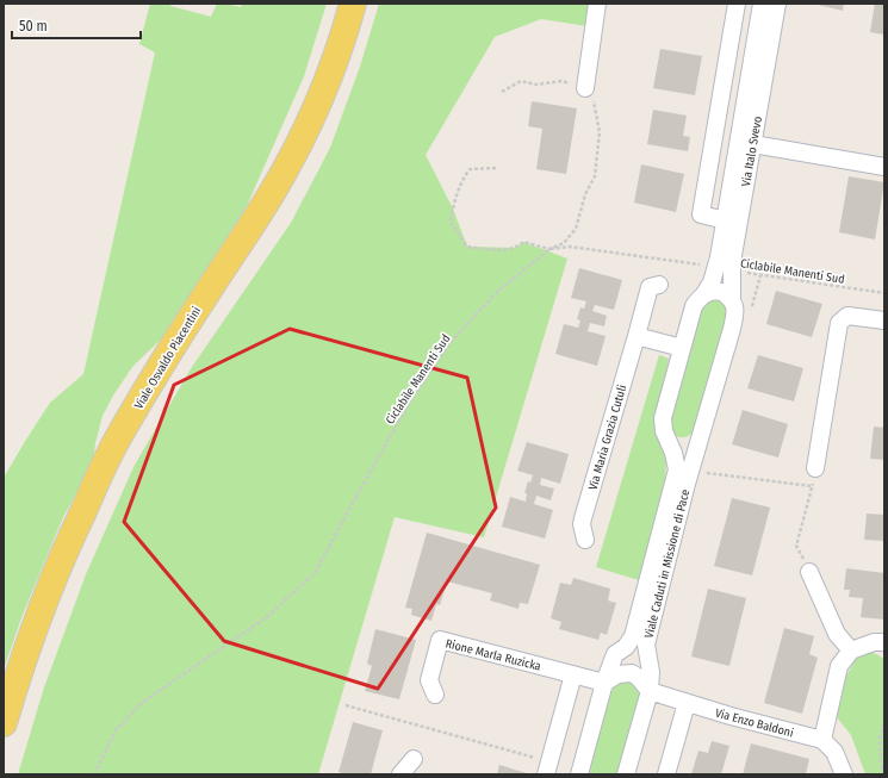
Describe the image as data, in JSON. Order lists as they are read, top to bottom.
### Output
{
  "streets": {
    "main road": ["Viale Osvaldo Piacentini"],
    "street": [
      "Via Italo Svevo",
      "Via Maria Grazia Cutuli",
      "Viale Caduti in Missione di Pace",
      "Rione Marla Ruzicka",
      "Via Enzo Baldoni"
    ],
    "path": ["Ciclabile Manenti Sud"]
  },
  "crossings": [
    ["Via Italo Svevo", "Ciclabile Manenti Sud"],
    ["Via Italo Svevo", "Viale Caduti in Missione di Pace"],
    ["Viale Caduti in Missione di Pace", "Rione Marla Ruzicka"],
    ["Viale Caduti in Missione di Pace", "Via Enzo Baldoni"]
  ],
  "scale_bar": "50 m"
}
